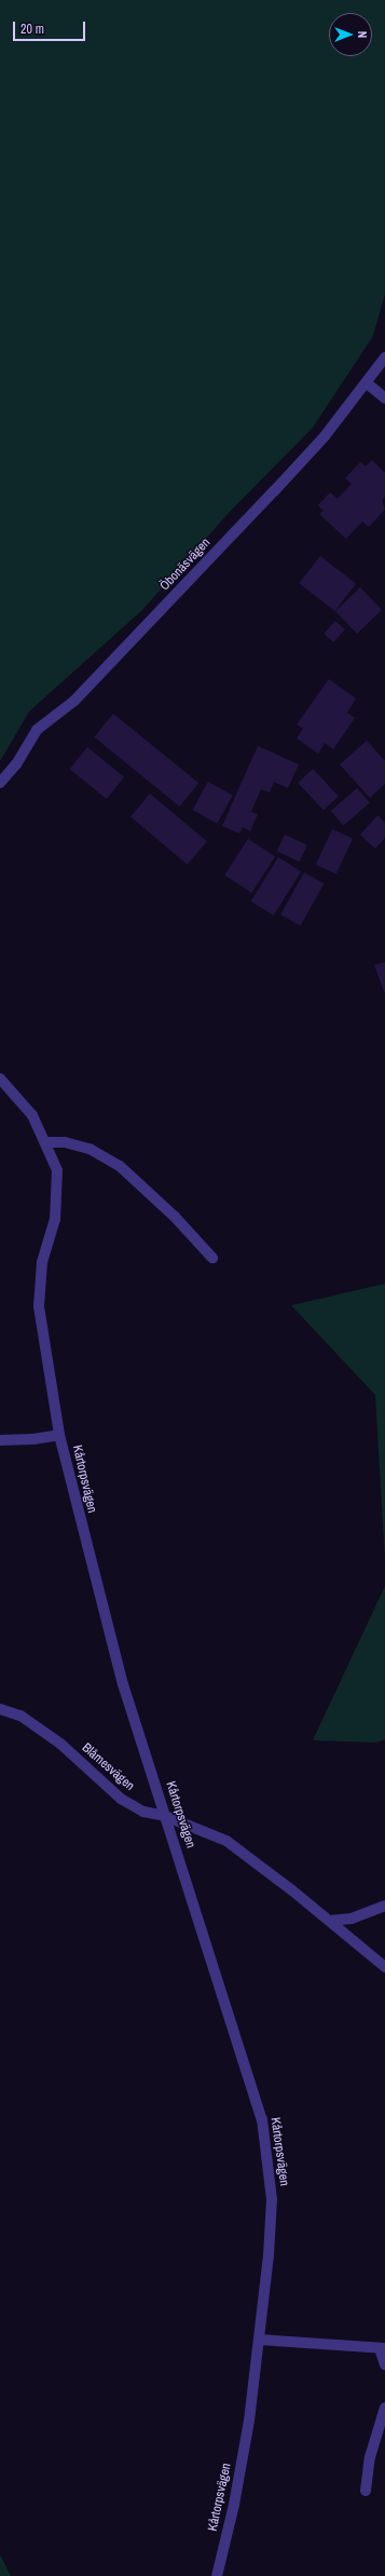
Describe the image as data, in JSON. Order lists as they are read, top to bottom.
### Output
{
  "streets": {
    "street": ["Öbonäsvägen", "Kårtorpsvägen", "Blåmesvägen"]
  },
  "crossings": [
    ["Kårtorpsvägen", "Blåmesvägen"]
  ],
  "scale_bar": "20 m",
  "north": "right"
}
